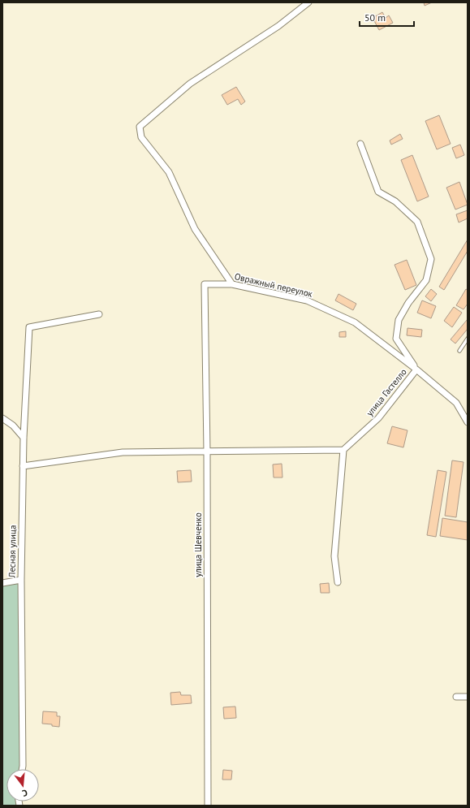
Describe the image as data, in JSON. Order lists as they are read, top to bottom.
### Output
{
  "streets": {
    "street": [
      "Овражный переулок",
      "улица Гастелло",
      "улица Шевченко",
      "Лесная улица"
    ]
  },
  "crossings": [
    ["Овражный переулок", "улица Гастелло"],
    ["Овражный переулок", "улица Шевченко"]
  ],
  "scale_bar": "50 m",
  "north": "bottom"
}
